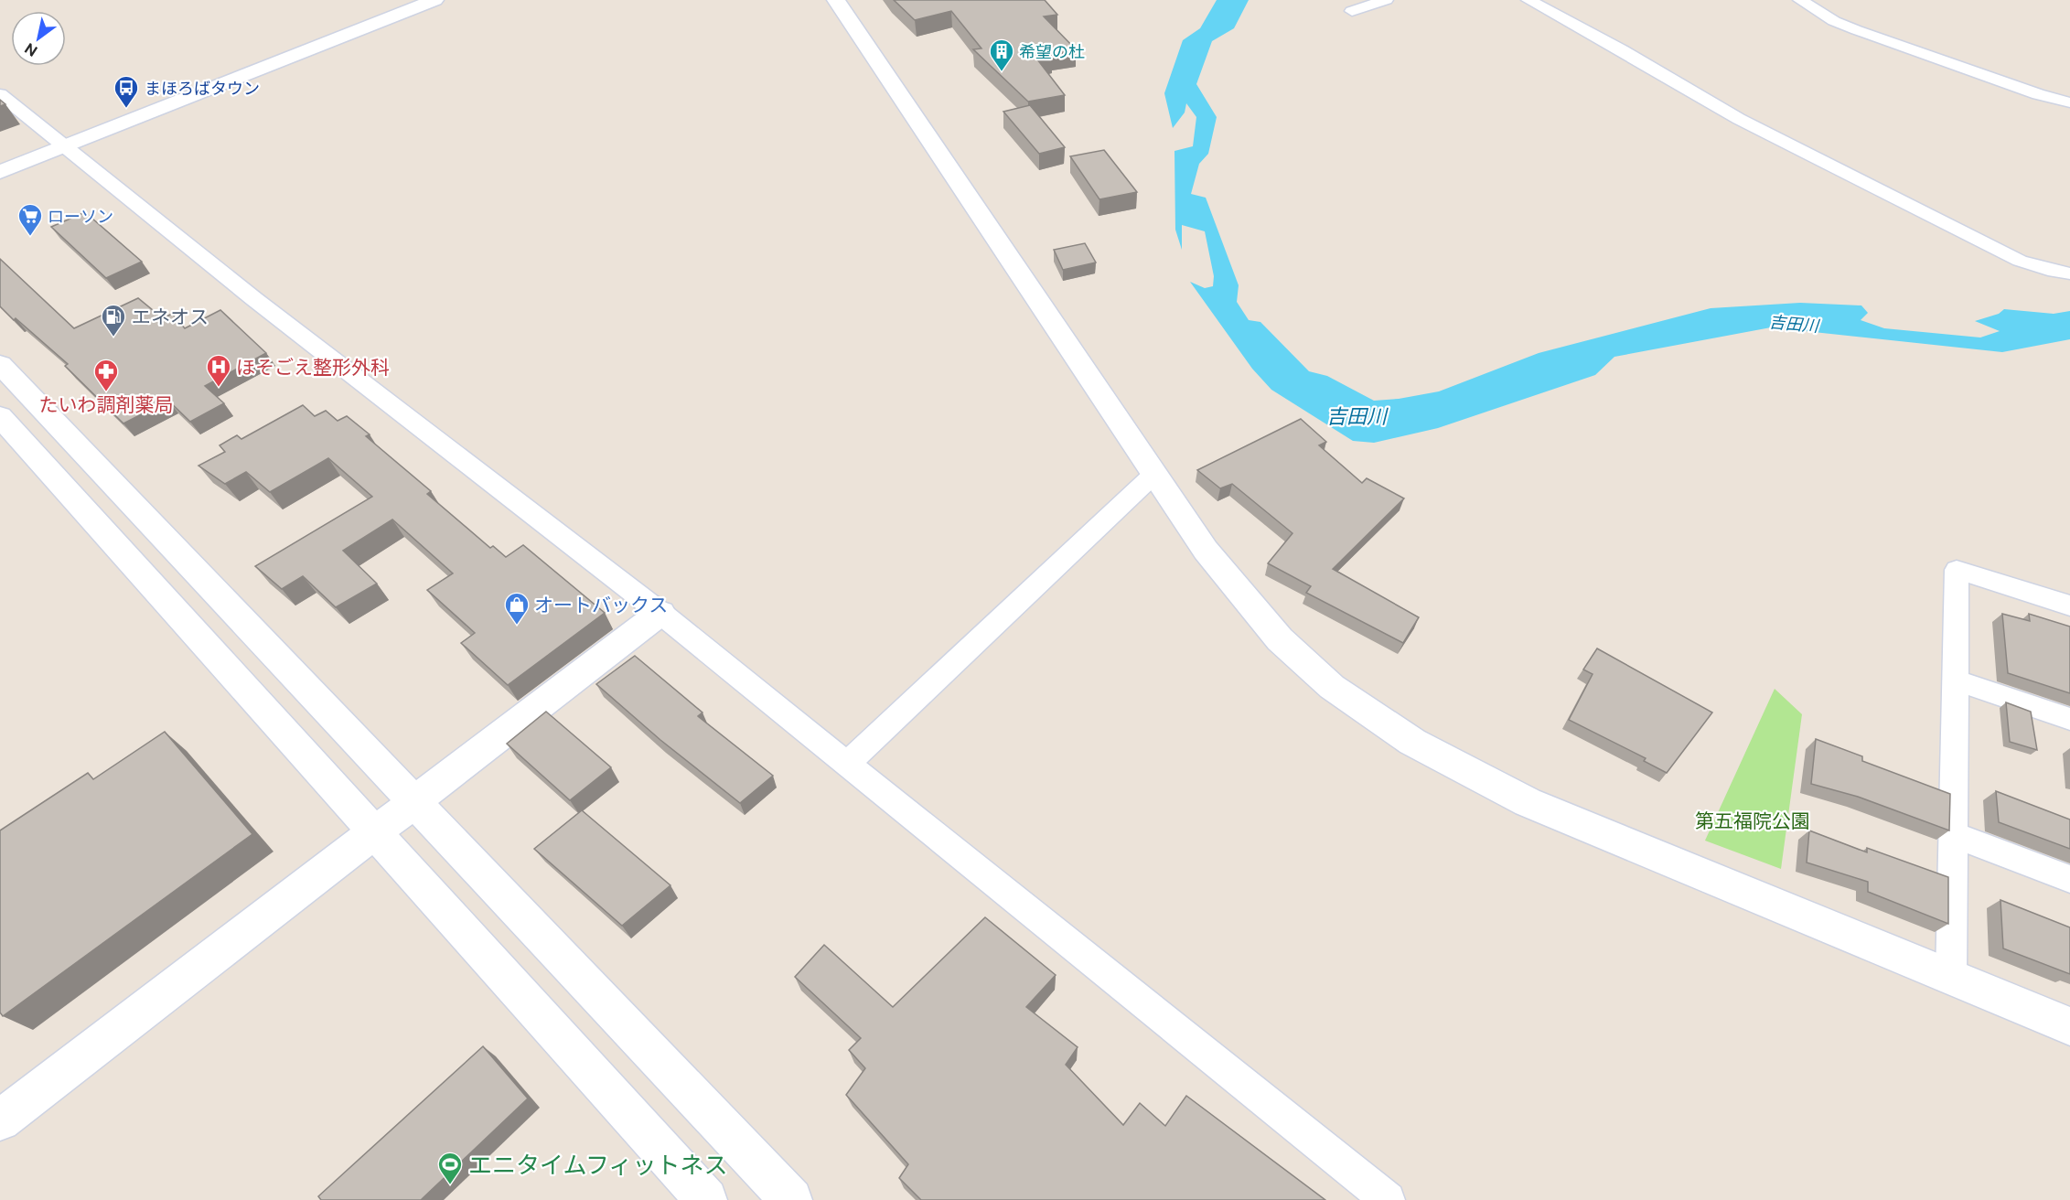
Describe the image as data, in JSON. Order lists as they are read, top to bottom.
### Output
{
  "water": ["吉田川"],
  "parks": ["第五福院公園"],
  "places": {
    "building": ["希望の杜"],
    "bus stop": ["まほろばタウン"],
    "supermarket": ["ローソン"],
    "fuel station": ["エネオス"],
    "hospital": ["ほそごえ整形外科"],
    "pharmacy": ["たいわ調剤薬局"],
    "shop": ["オートバックス"],
    "sports": ["エニタイムフィットネス"]
  },
  "north": "bottom left"
}
